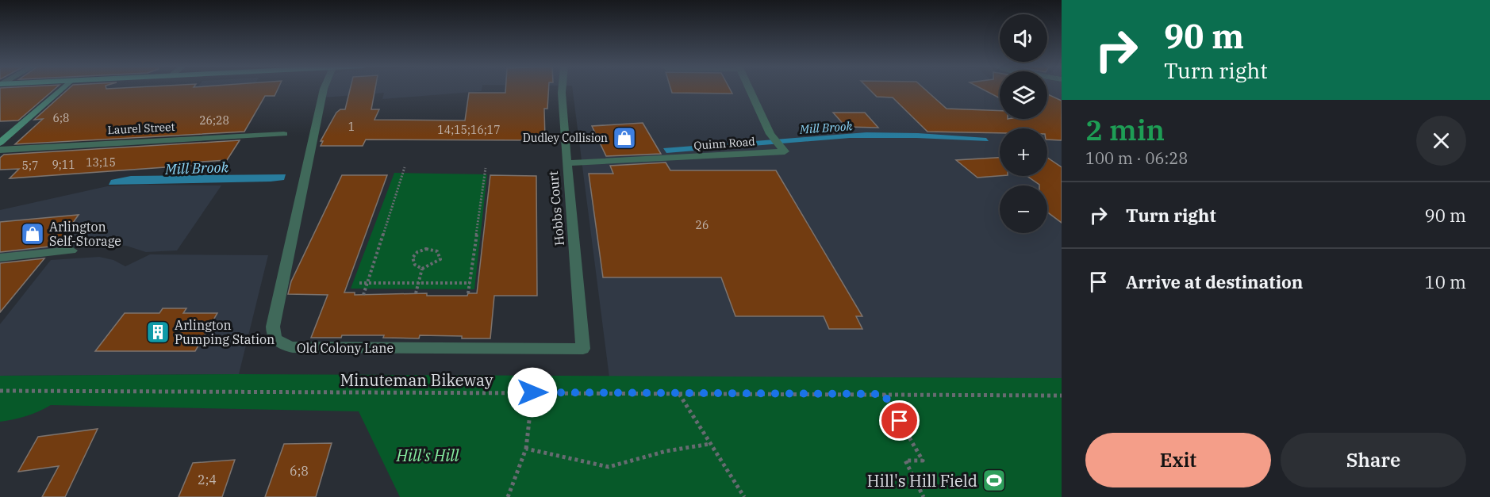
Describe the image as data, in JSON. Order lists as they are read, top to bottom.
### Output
{
  "streets": {
    "street": [
      "Laurel Street",
      "Quinn Road",
      "Hobbs Court",
      "Old Colony Lane"
    ],
    "path": ["Minuteman Bikeway"]
  },
  "crossings": [
    ["Quinn Road", "Hobbs Court"],
    ["Hobbs Court", "Old Colony Lane"]
  ],
  "water": ["Mill Brook"],
  "parks": ["Hill's Hill"],
  "places": {
    "shop": ["Dudley Collision", "Arlington Self-Storage"],
    "building": ["Arlington Pumping Station"],
    "sports": ["Hill's Hill Field"]
  },
  "house_numbers": [
    "6;8",
    "26;28",
    "1",
    "14;15;16;17",
    "13;15",
    "9;11",
    "5;7",
    "26",
    "6;8",
    "2;4"
  ],
  "page": {
    "turn": ["90 m", "Turn right"],
    "map_buttons": ["+", "−"],
    "heading": ["2 min", "100 m · 06:28"],
    "list": [
      {
        "name": "Turn right",
        "value": "90 m"
      },
      {
        "name": "Arrive at destination",
        "value": "10 m"
      }
    ],
    "buttons": ["Exit", "Share"]
  }
}
